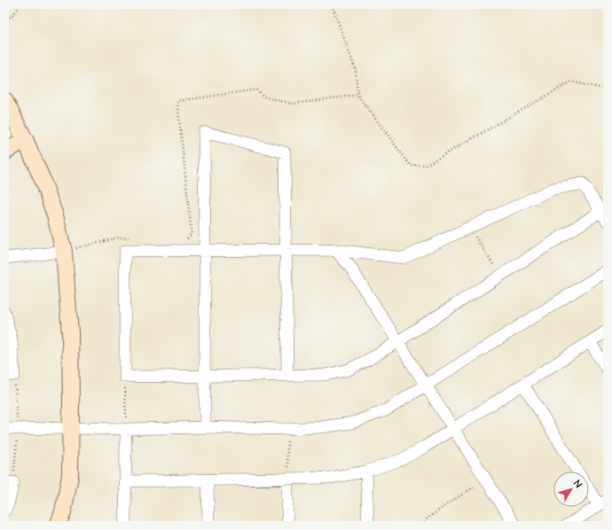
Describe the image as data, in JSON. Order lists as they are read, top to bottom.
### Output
{
  "north": "top right"
}
